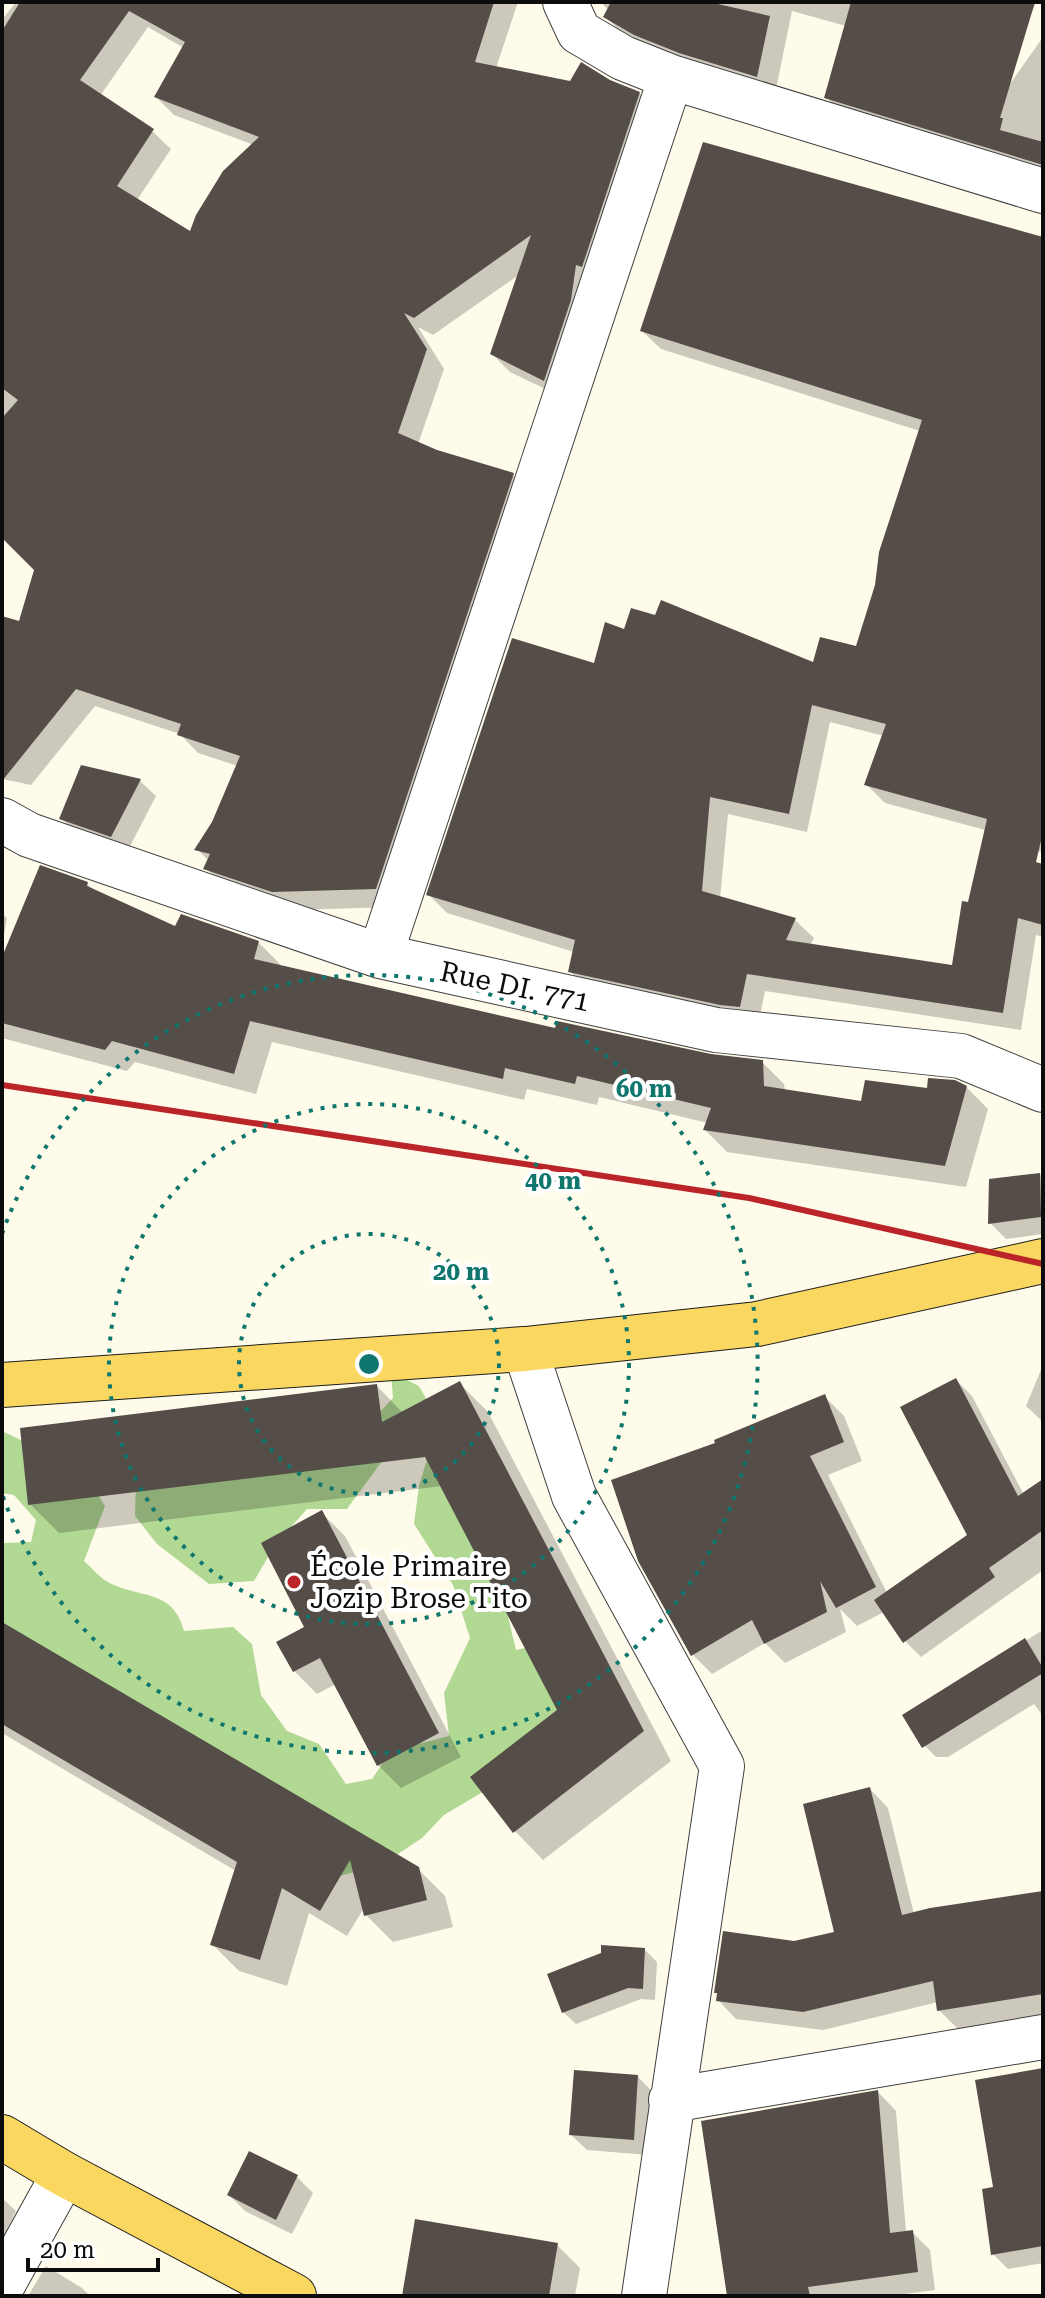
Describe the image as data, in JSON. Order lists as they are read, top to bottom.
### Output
{
  "streets": {
    "street": ["Rue DI. 771"]
  },
  "places": ["École Primaire Jozip Brose Tito"],
  "scale_bar": "20 m",
  "rings": ["60 m", "40 m", "20 m"]
}
